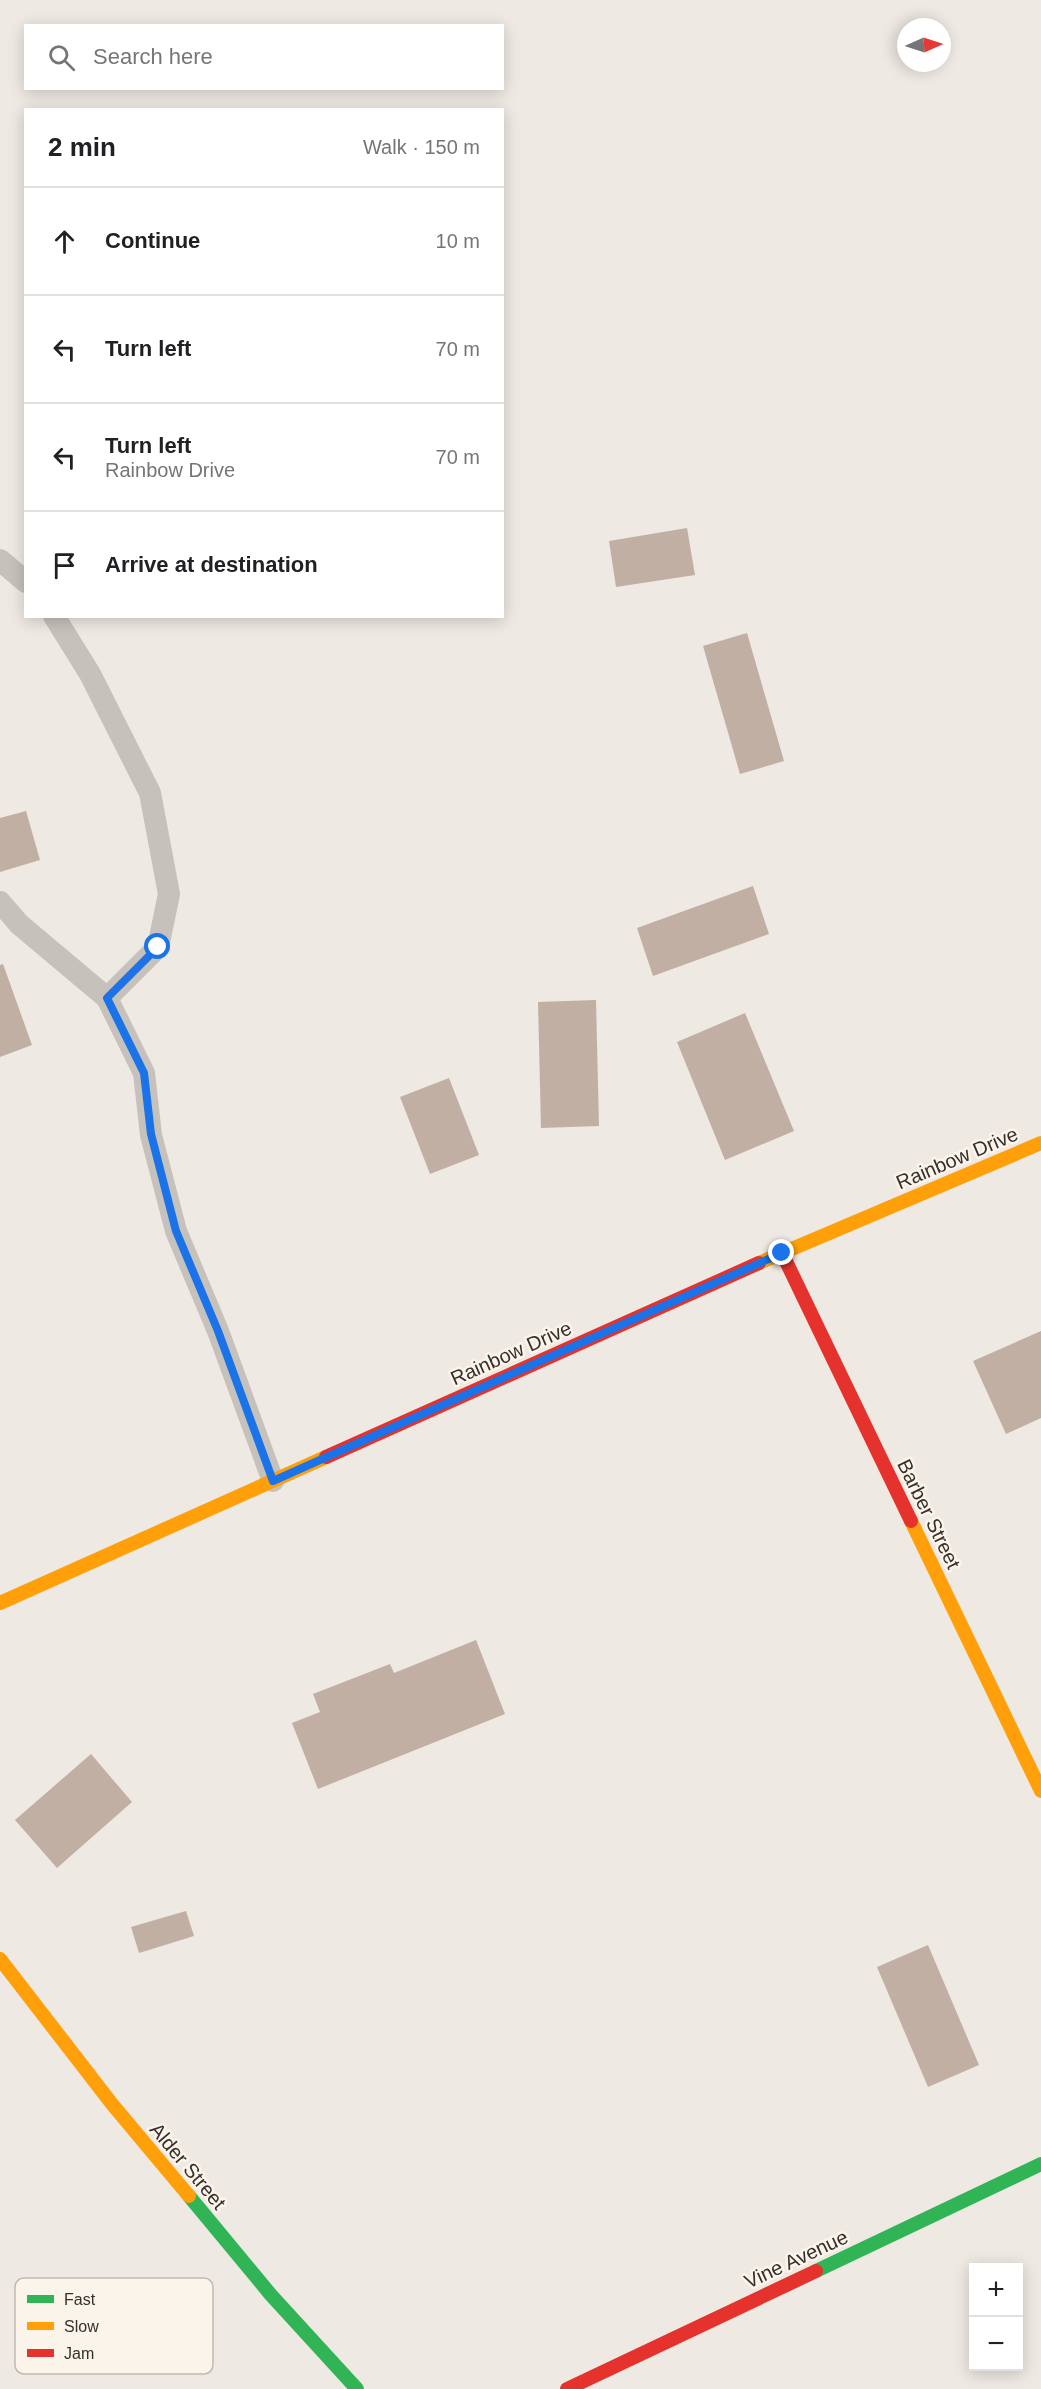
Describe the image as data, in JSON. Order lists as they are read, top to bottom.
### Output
{
  "streets": {
    "street": [
      "Rainbow Drive",
      "Barber Street",
      "Alder Street",
      "Vine Avenue"
    ]
  },
  "crossings": [
    ["Rainbow Drive", "Barber Street"]
  ],
  "legend": ["Fast", "Slow", "Jam"],
  "north": "right",
  "page": {
    "search": "Search here",
    "heading": ["2 min", "Walk · 150 m"],
    "list": [
      ["Continue", "10 m"],
      ["Turn left", "70 m"],
      ["Turn left", "Rainbow Drive", "70 m"],
      "Arrive at destination"
    ],
    "map_buttons": ["+", "−"]
  }
}
